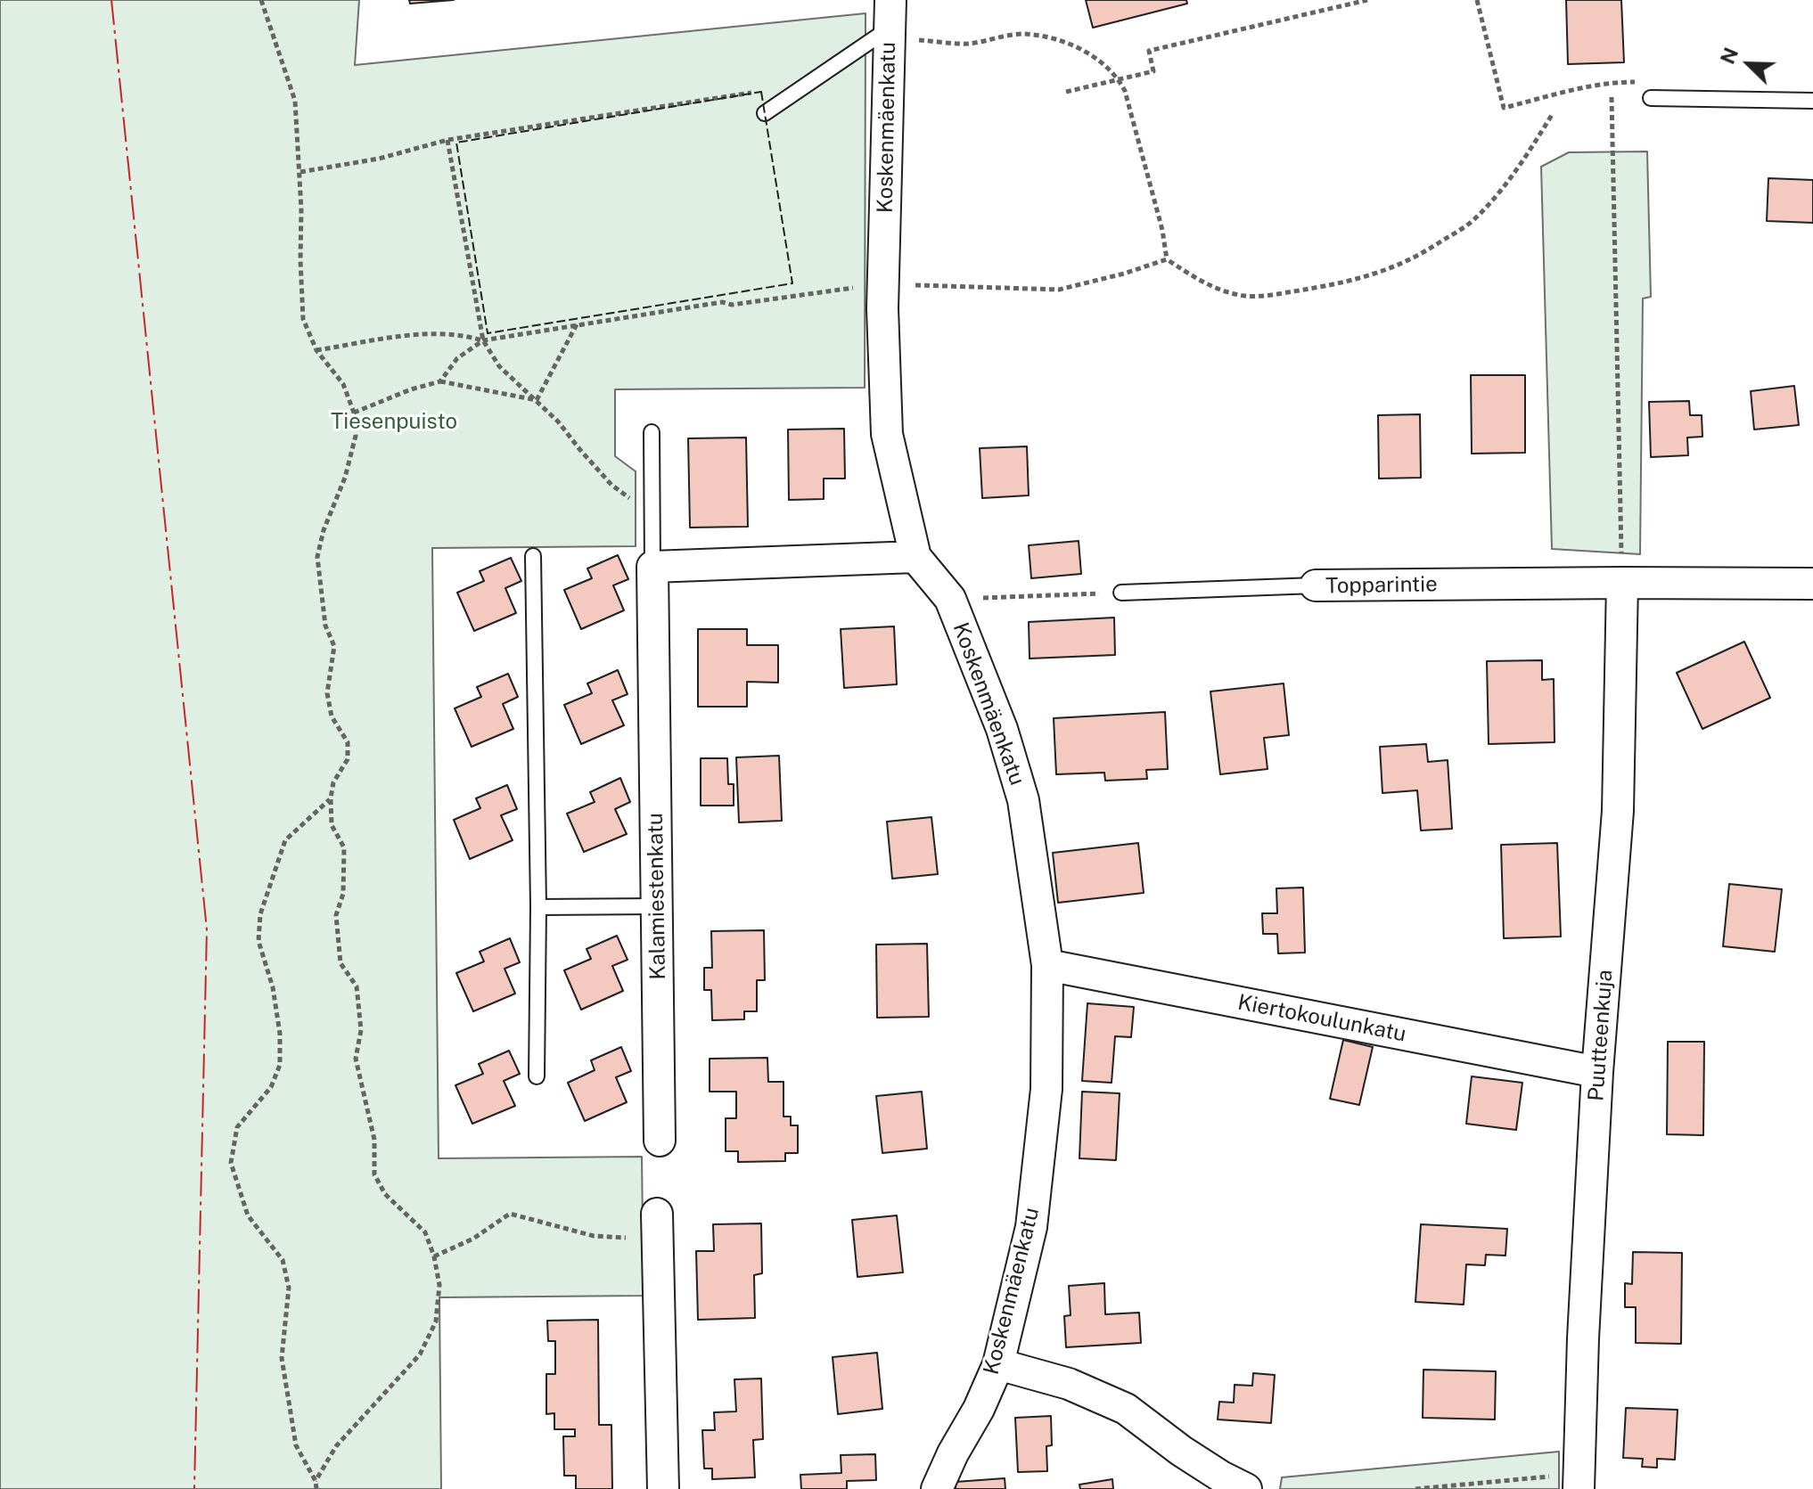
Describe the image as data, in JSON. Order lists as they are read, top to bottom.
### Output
{
  "streets": {
    "street": [
      "Koskenmäenkatu",
      "Topparintie",
      "Kalamiestenkatu",
      "Kiertokoulunkatu",
      "Puutteenkuja"
    ]
  },
  "crossings": [
    ["Koskenmäenkatu", "Kiertokoulunkatu"],
    ["Topparintie", "Puutteenkuja"],
    ["Kiertokoulunkatu", "Puutteenkuja"]
  ],
  "parks": ["Tiesenpuisto"],
  "north": "top left"
}
